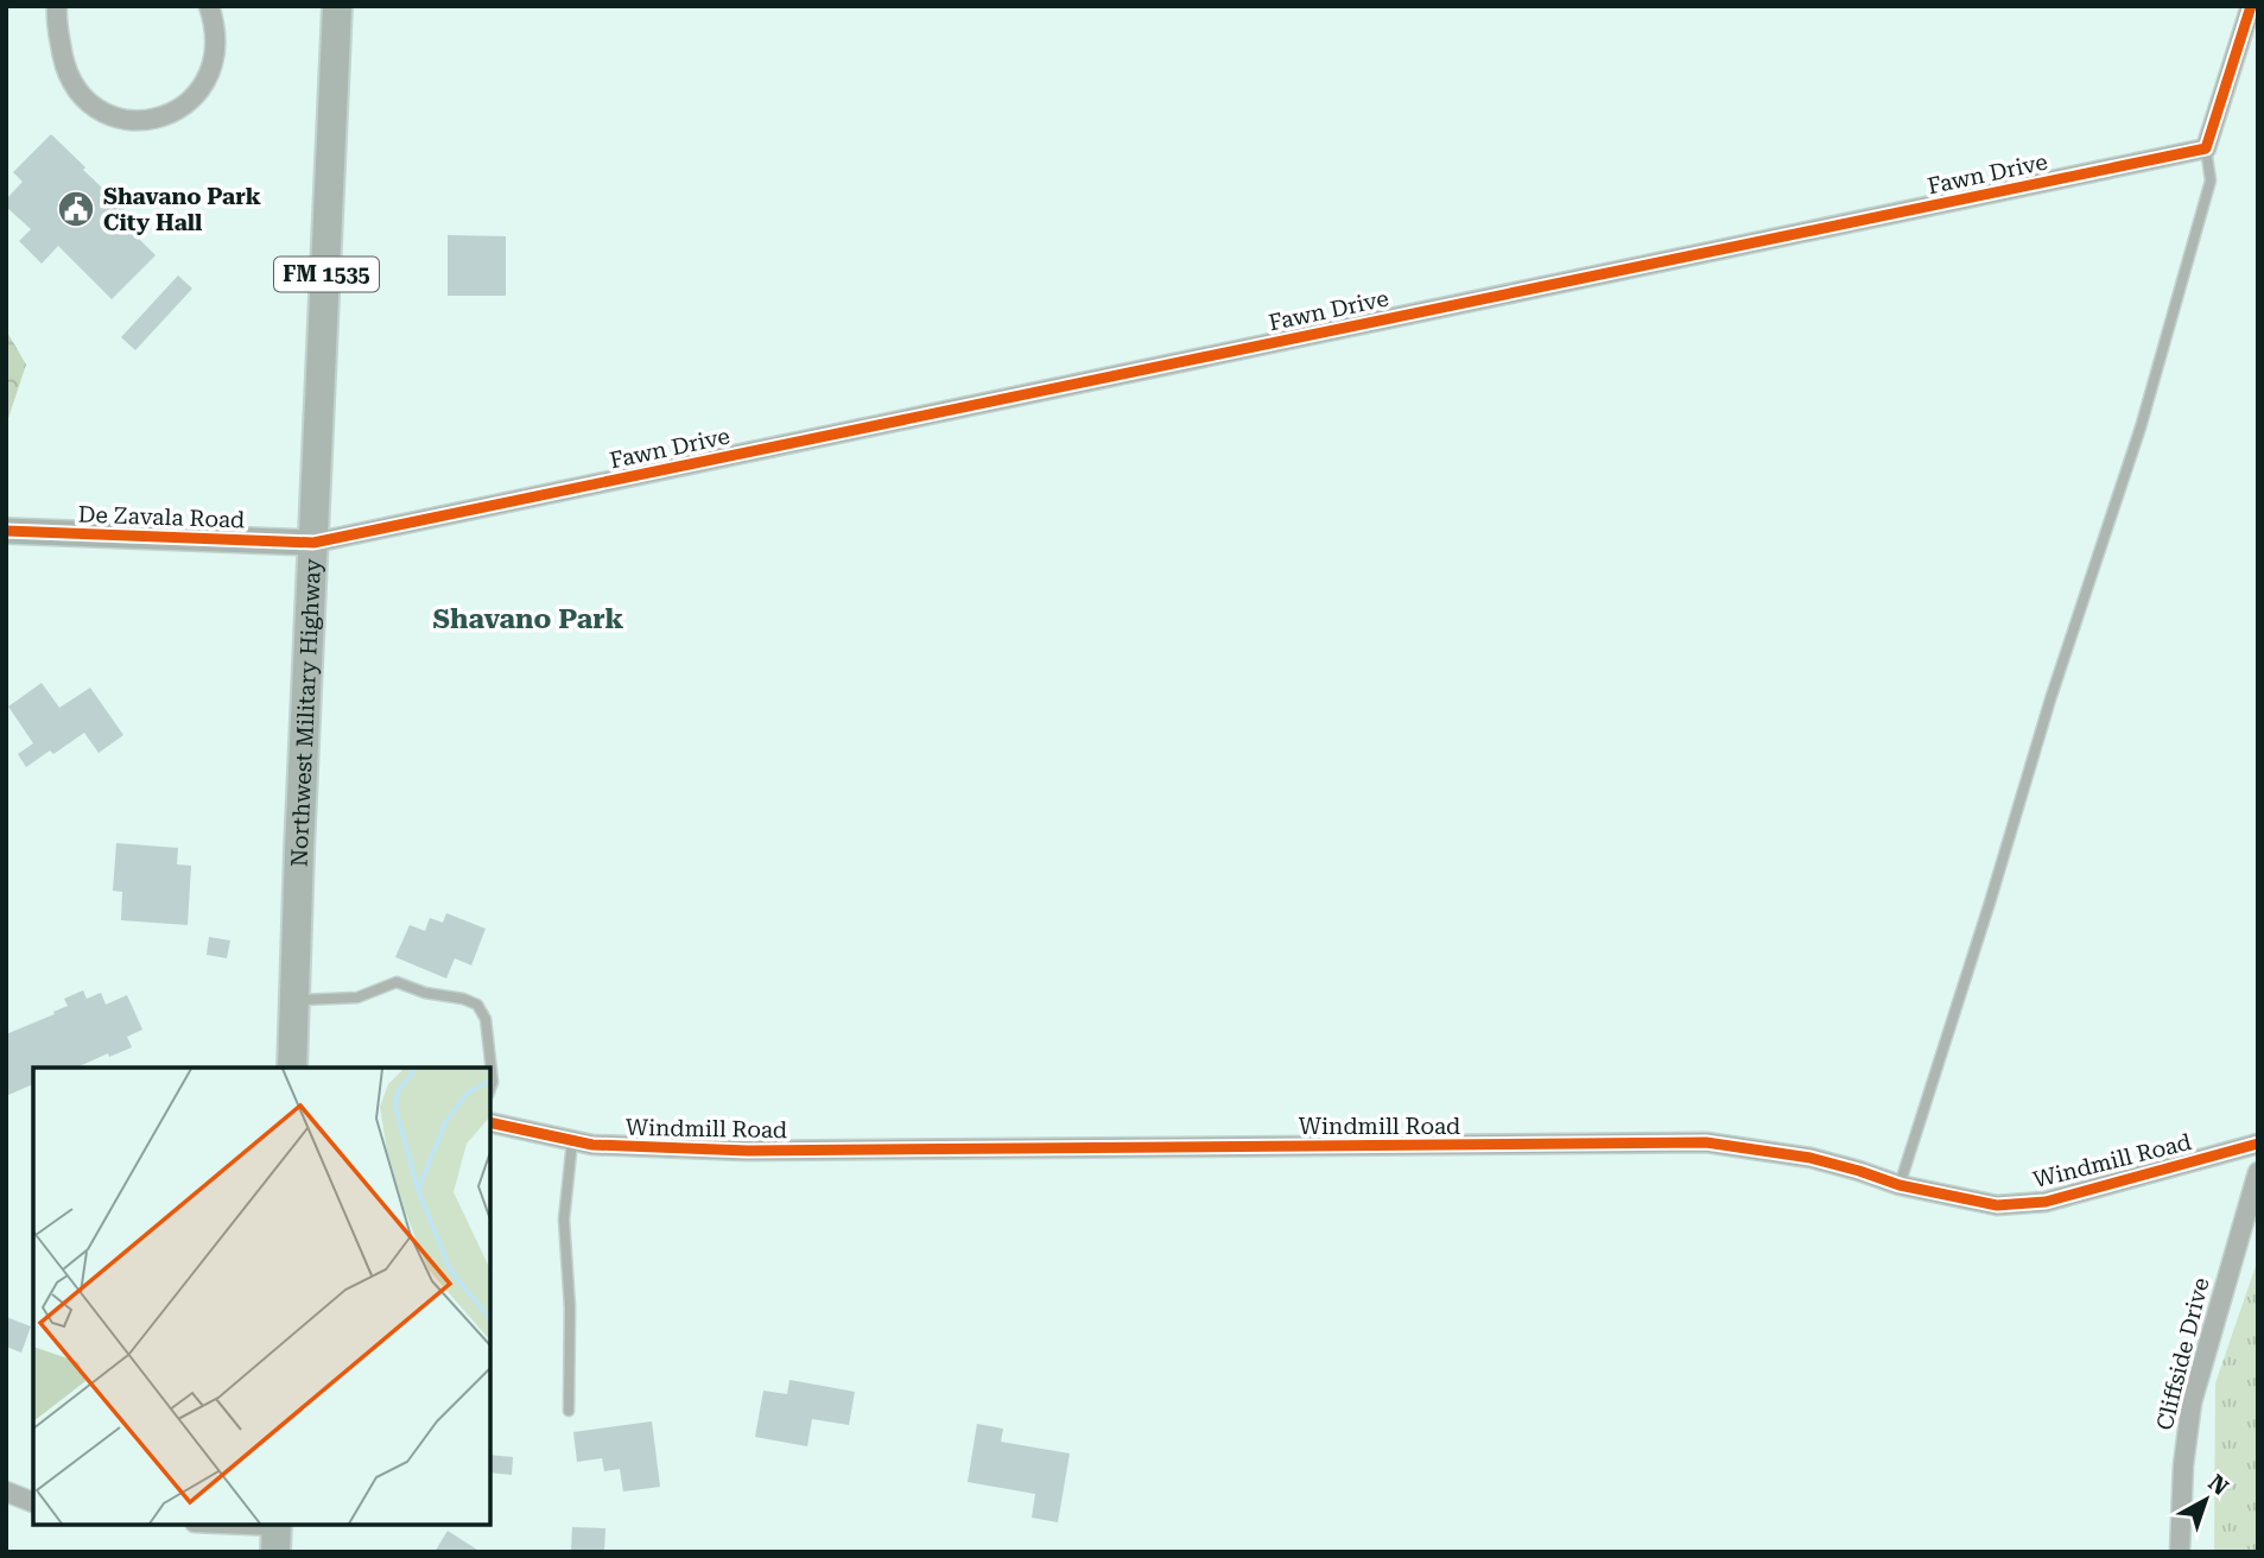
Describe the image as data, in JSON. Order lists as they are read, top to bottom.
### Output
{
  "streets": {
    "main road": ["FM 1535", "De Zavala Road", "Northwest Military Highway"],
    "street": ["Fawn Drive", "Windmill Road", "Cliffside Drive"]
  },
  "crossings": [
    ["Fawn Drive", "De Zavala Road"],
    ["Fawn Drive", "Northwest Military Highway"],
    ["De Zavala Road", "Northwest Military Highway"]
  ],
  "districts": ["Shavano Park"],
  "places": {
    "public building": ["Shavano Park City Hall"]
  },
  "north": "top right"
}
